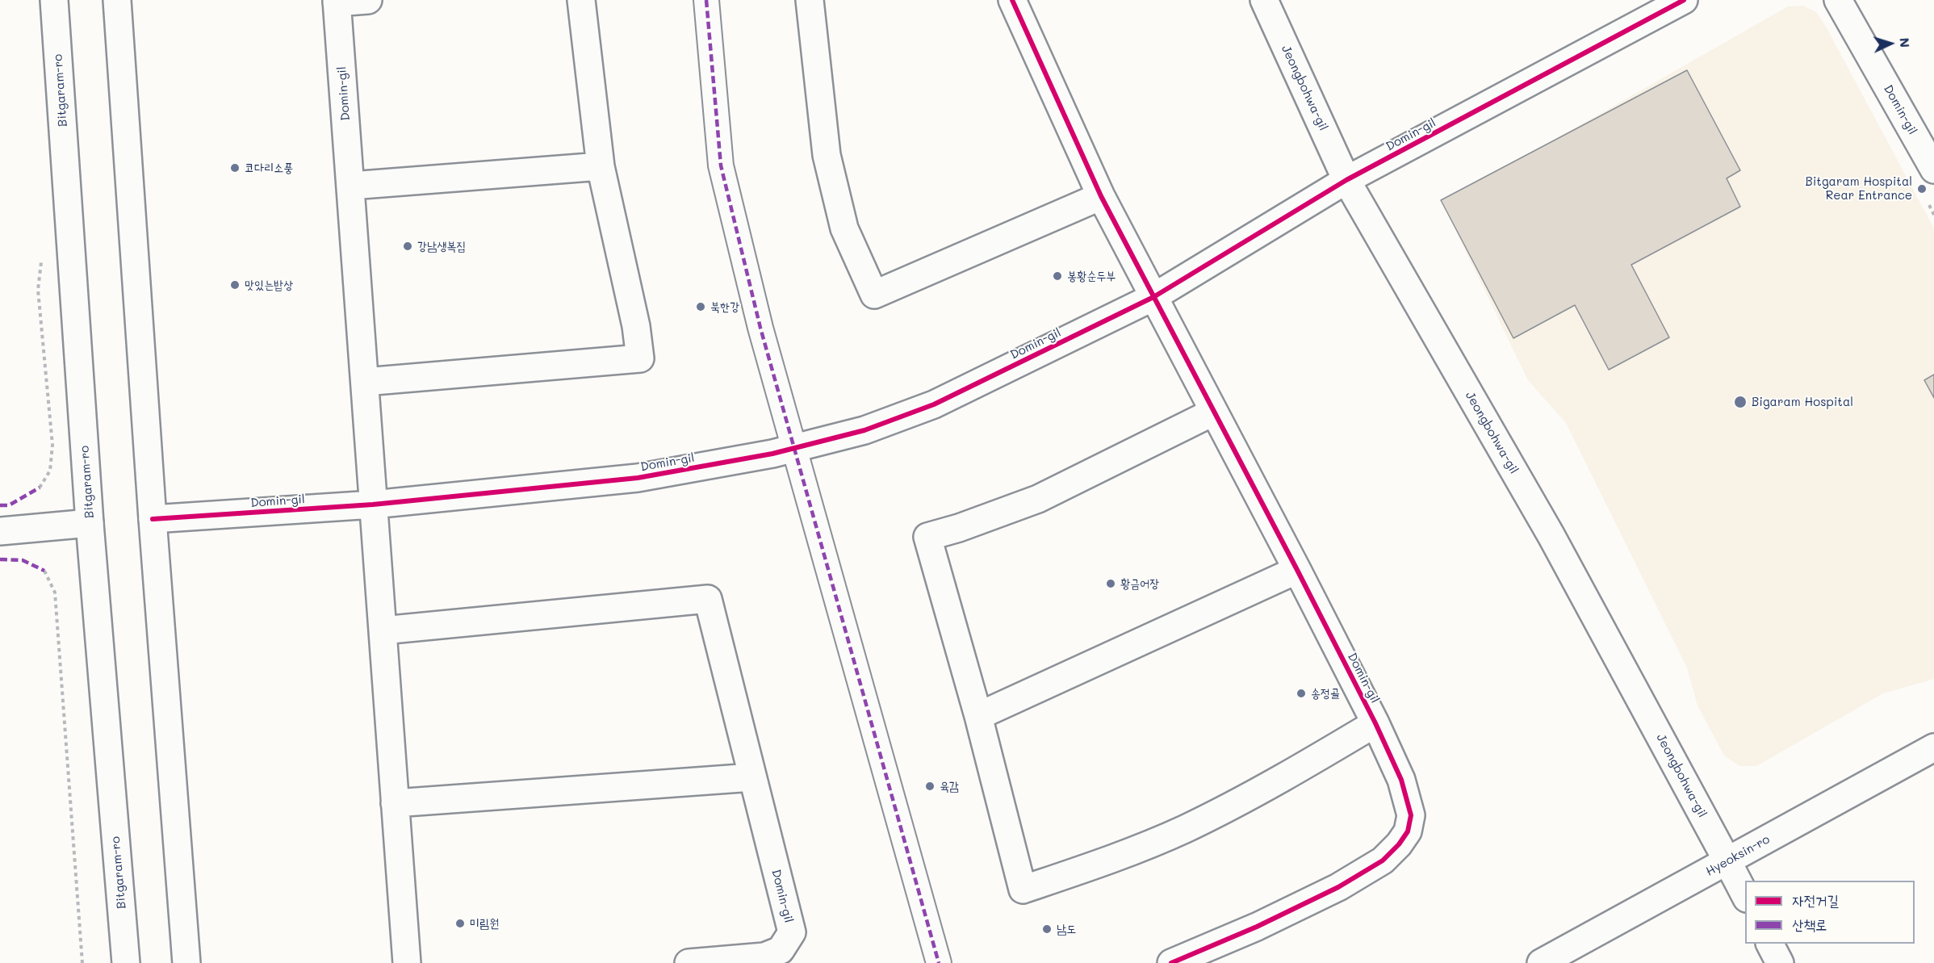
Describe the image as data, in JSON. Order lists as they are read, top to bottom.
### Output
{
  "streets": {
    "street": [
      "Jeongbohwa-gil",
      "Bitgaram-ro",
      "Domin-gil",
      "Hyeoksin-ro"
    ]
  },
  "crossings": [
    ["Jeongbohwa-gil", "Domin-gil"],
    ["Jeongbohwa-gil", "Hyeoksin-ro"]
  ],
  "places": [
    "코다리소풍",
    "Bitgaram Hospital Rear Entrance",
    "강남생복집",
    "봉황순두부",
    "맛있는밥상",
    "북한강",
    "Bigaram Hospital",
    "황금어장",
    "송정골",
    "육감",
    "미림원",
    "남도"
  ],
  "legend": ["자전거길", "산책로"],
  "north": "right"
}
